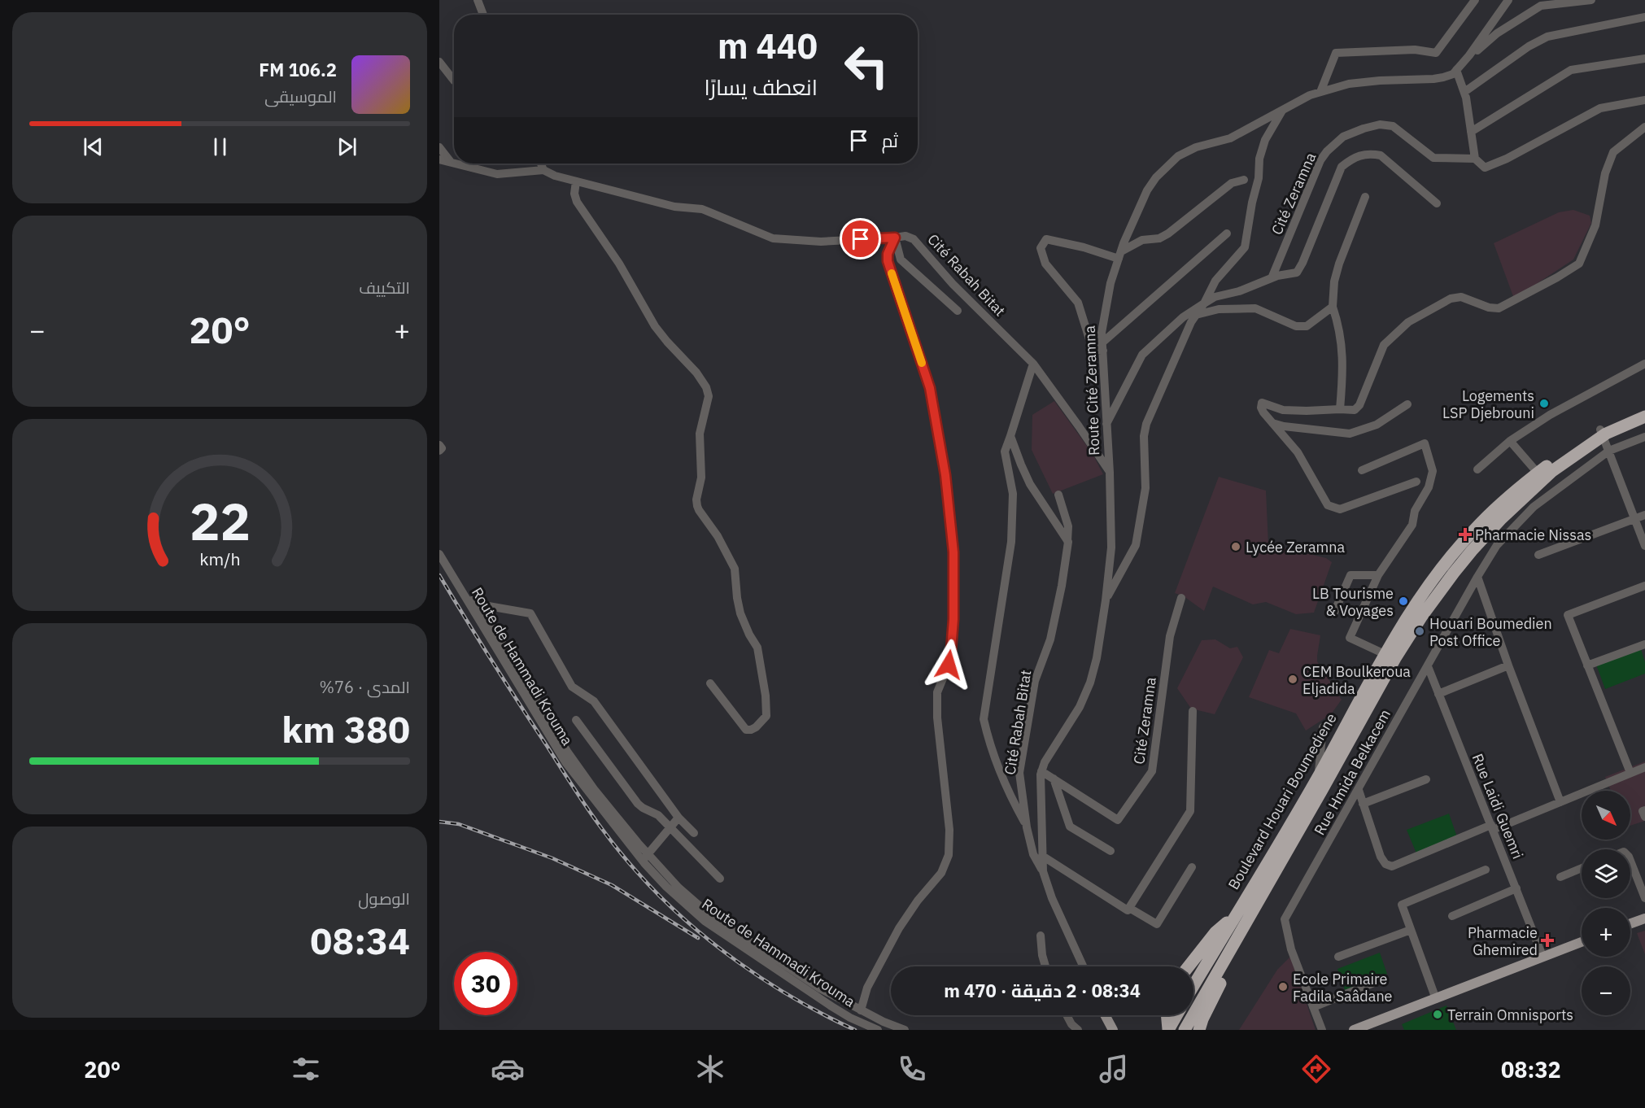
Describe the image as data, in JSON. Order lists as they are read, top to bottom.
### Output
{
  "streets": {
    "highway": ["Boulevard Houari Boumediene"],
    "street": [
      "Cité Zeramna",
      "Cité Rabah Bitat",
      "Route Cité Zeramna",
      "Route de Hammadi Krouma",
      "Rue Hmida Belkacem",
      "Rue Laidi Guemri"
    ]
  },
  "crossings": [
    ["Cité Zeramna", "Route Cité Zeramna"],
    ["Cité Rabah Bitat", "Route Cité Zeramna"],
    ["Rue Hmida Belkacem", "Rue Laidi Guemri"]
  ],
  "places": {
    "other": [
      "Logements LSP Djebrouni",
      "Lycée Zeramna",
      "LB Tourisme & Voyages",
      "Houari Boumedien Post Office",
      "CEM Boulkeroua Eljadida",
      "Ecole Primaire Fadila Saâdane",
      "Terrain Omnisports"
    ],
    "health": ["Pharmacie Nissas", "Pharmacie Ghemired"]
  },
  "north": "bottom right",
  "page": {
    "turn": ["440 m", "انعطف يسارًا"],
    "song": ["106.2 FM", "الموسيقى"],
    "then": "ثم",
    "tile": [
      "التكييف",
      ["المدى · 76%", "380 km"],
      ["الوصول", "08:34"]
    ],
    "heat": ["−", "20°", "+"],
    "map_buttons": ["+", "−"],
    "limit": "30",
    "trip": "08:34 · 2 دقيقة · 470 m",
    "tabs": ["08:32", "20°"],
    "gauge": ["22", "km/h"]
  }
}
